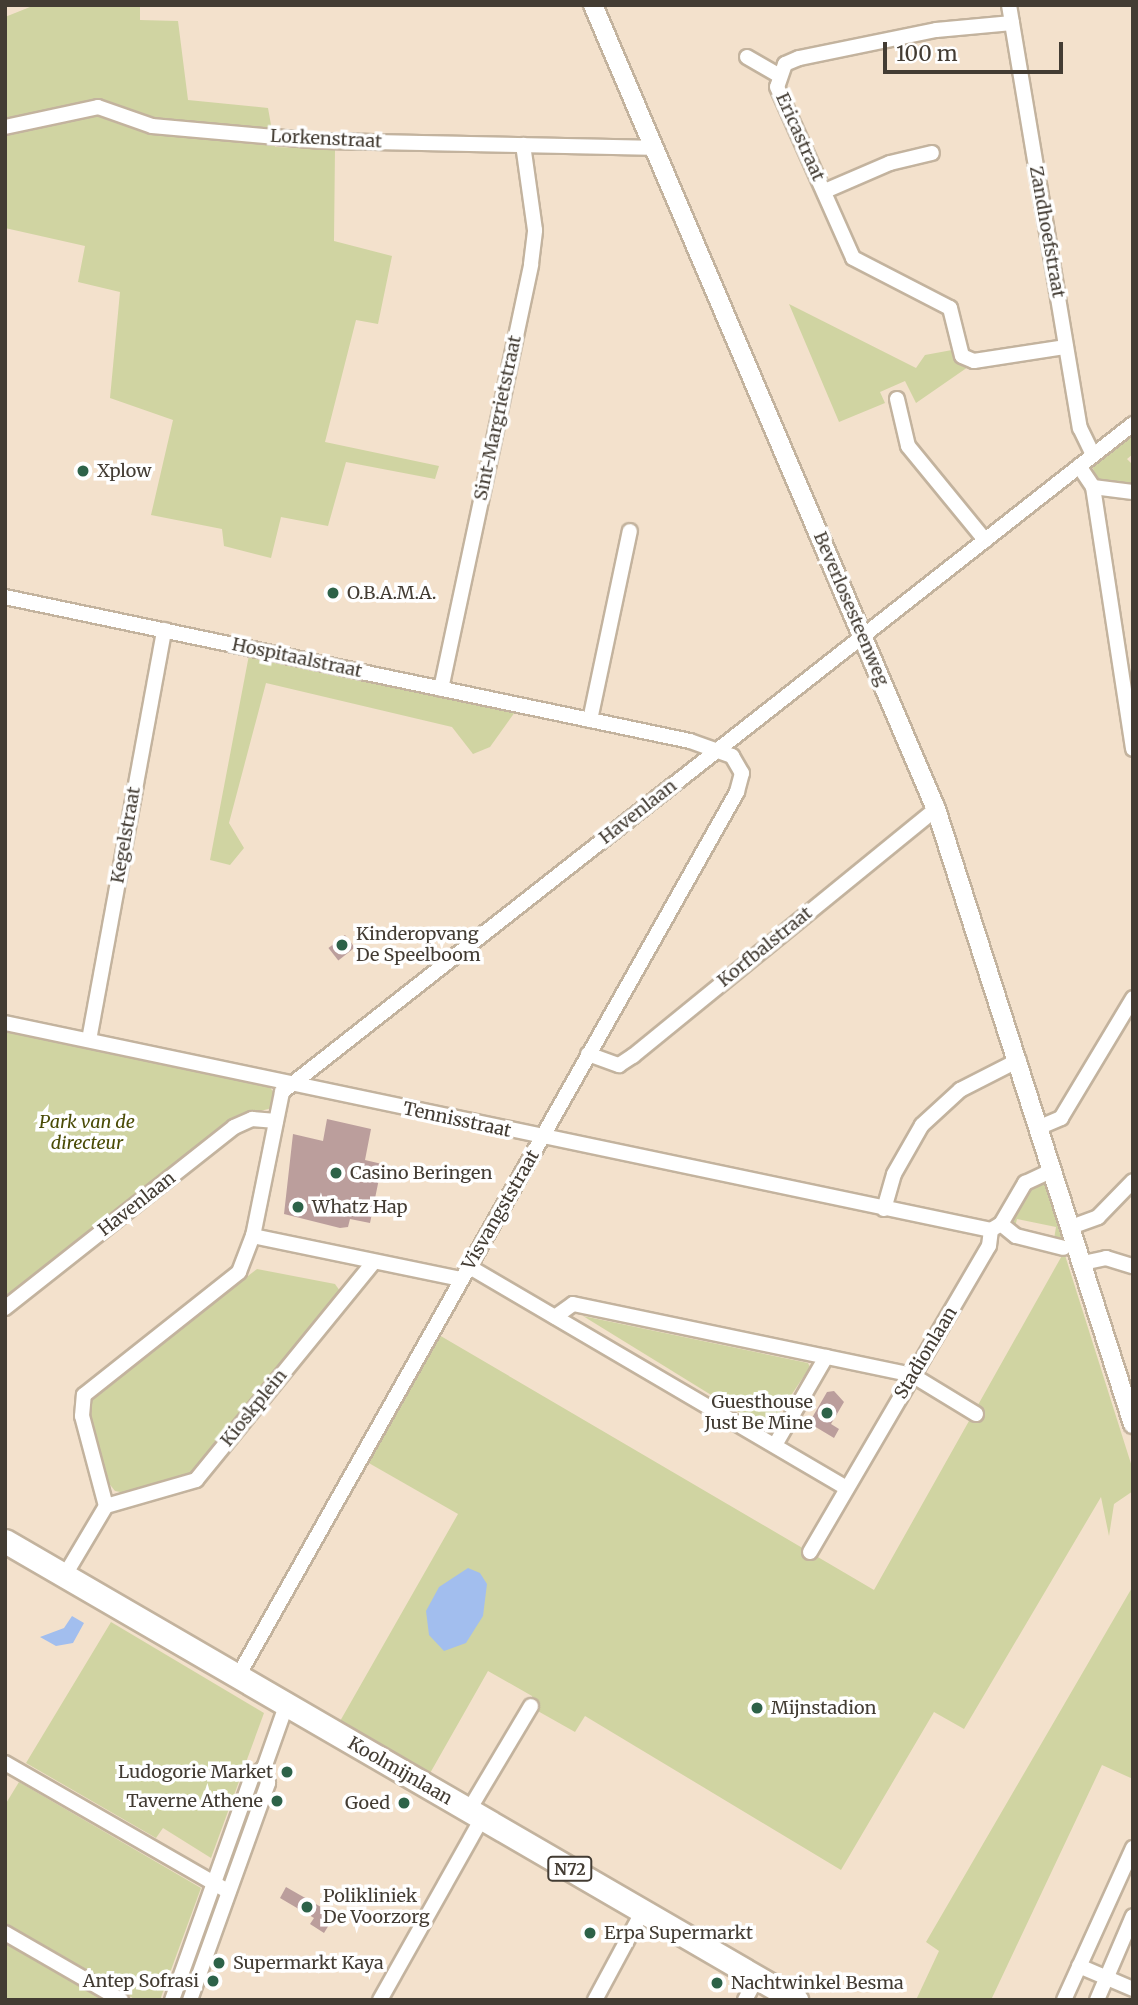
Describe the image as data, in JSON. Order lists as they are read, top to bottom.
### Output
{
  "streets": {
    "main road": ["Koolmijnlaan", "N72"],
    "street": [
      "Ericastraat",
      "Lorkenstraat",
      "Zandhoefstraat",
      "Sint-Margrietstraat",
      "Beverlosesteenweg",
      "Hospitaalstraat",
      "Havenlaan",
      "Kegelstraat",
      "Korfbalstraat",
      "Tennisstraat",
      "Visvangststraat",
      "Stadionlaan",
      "Kioskplein"
    ]
  },
  "crossings": [
    ["Ericastraat", "Zandhoefstraat"],
    ["Lorkenstraat", "Sint-Margrietstraat"],
    ["Lorkenstraat", "Beverlosesteenweg"],
    ["Zandhoefstraat", "Havenlaan"],
    ["Sint-Margrietstraat", "Hospitaalstraat"],
    ["Beverlosesteenweg", "Havenlaan"],
    ["Beverlosesteenweg", "Korfbalstraat"],
    ["Beverlosesteenweg", "Stadionlaan"],
    ["Hospitaalstraat", "Havenlaan"],
    ["Hospitaalstraat", "Kegelstraat"],
    ["Hospitaalstraat", "Visvangststraat"],
    ["Havenlaan", "Tennisstraat"],
    ["Havenlaan", "Visvangststraat"],
    ["Kegelstraat", "Tennisstraat"],
    ["Korfbalstraat", "Visvangststraat"],
    ["Tennisstraat", "Visvangststraat"],
    ["Tennisstraat", "Stadionlaan"],
    ["Visvangststraat", "Koolmijnlaan"]
  ],
  "parks": ["Park van de directeur"],
  "places": [
    "Xplow",
    "O.B.A.M.A.",
    "Kinderopvang De Speelboom",
    "Casino Beringen",
    "Whatz Hap",
    "Guesthouse Just Be Mine",
    "Mijnstadion",
    "Ludogorie Market",
    "Taverne Athene",
    "Goed",
    "Polikliniek De Voorzorg",
    "Erpa Supermarkt",
    "Supermarkt Kaya",
    "Antep Sofrasi",
    "Nachtwinkel Besma"
  ],
  "scale_bar": "100 m"
}
